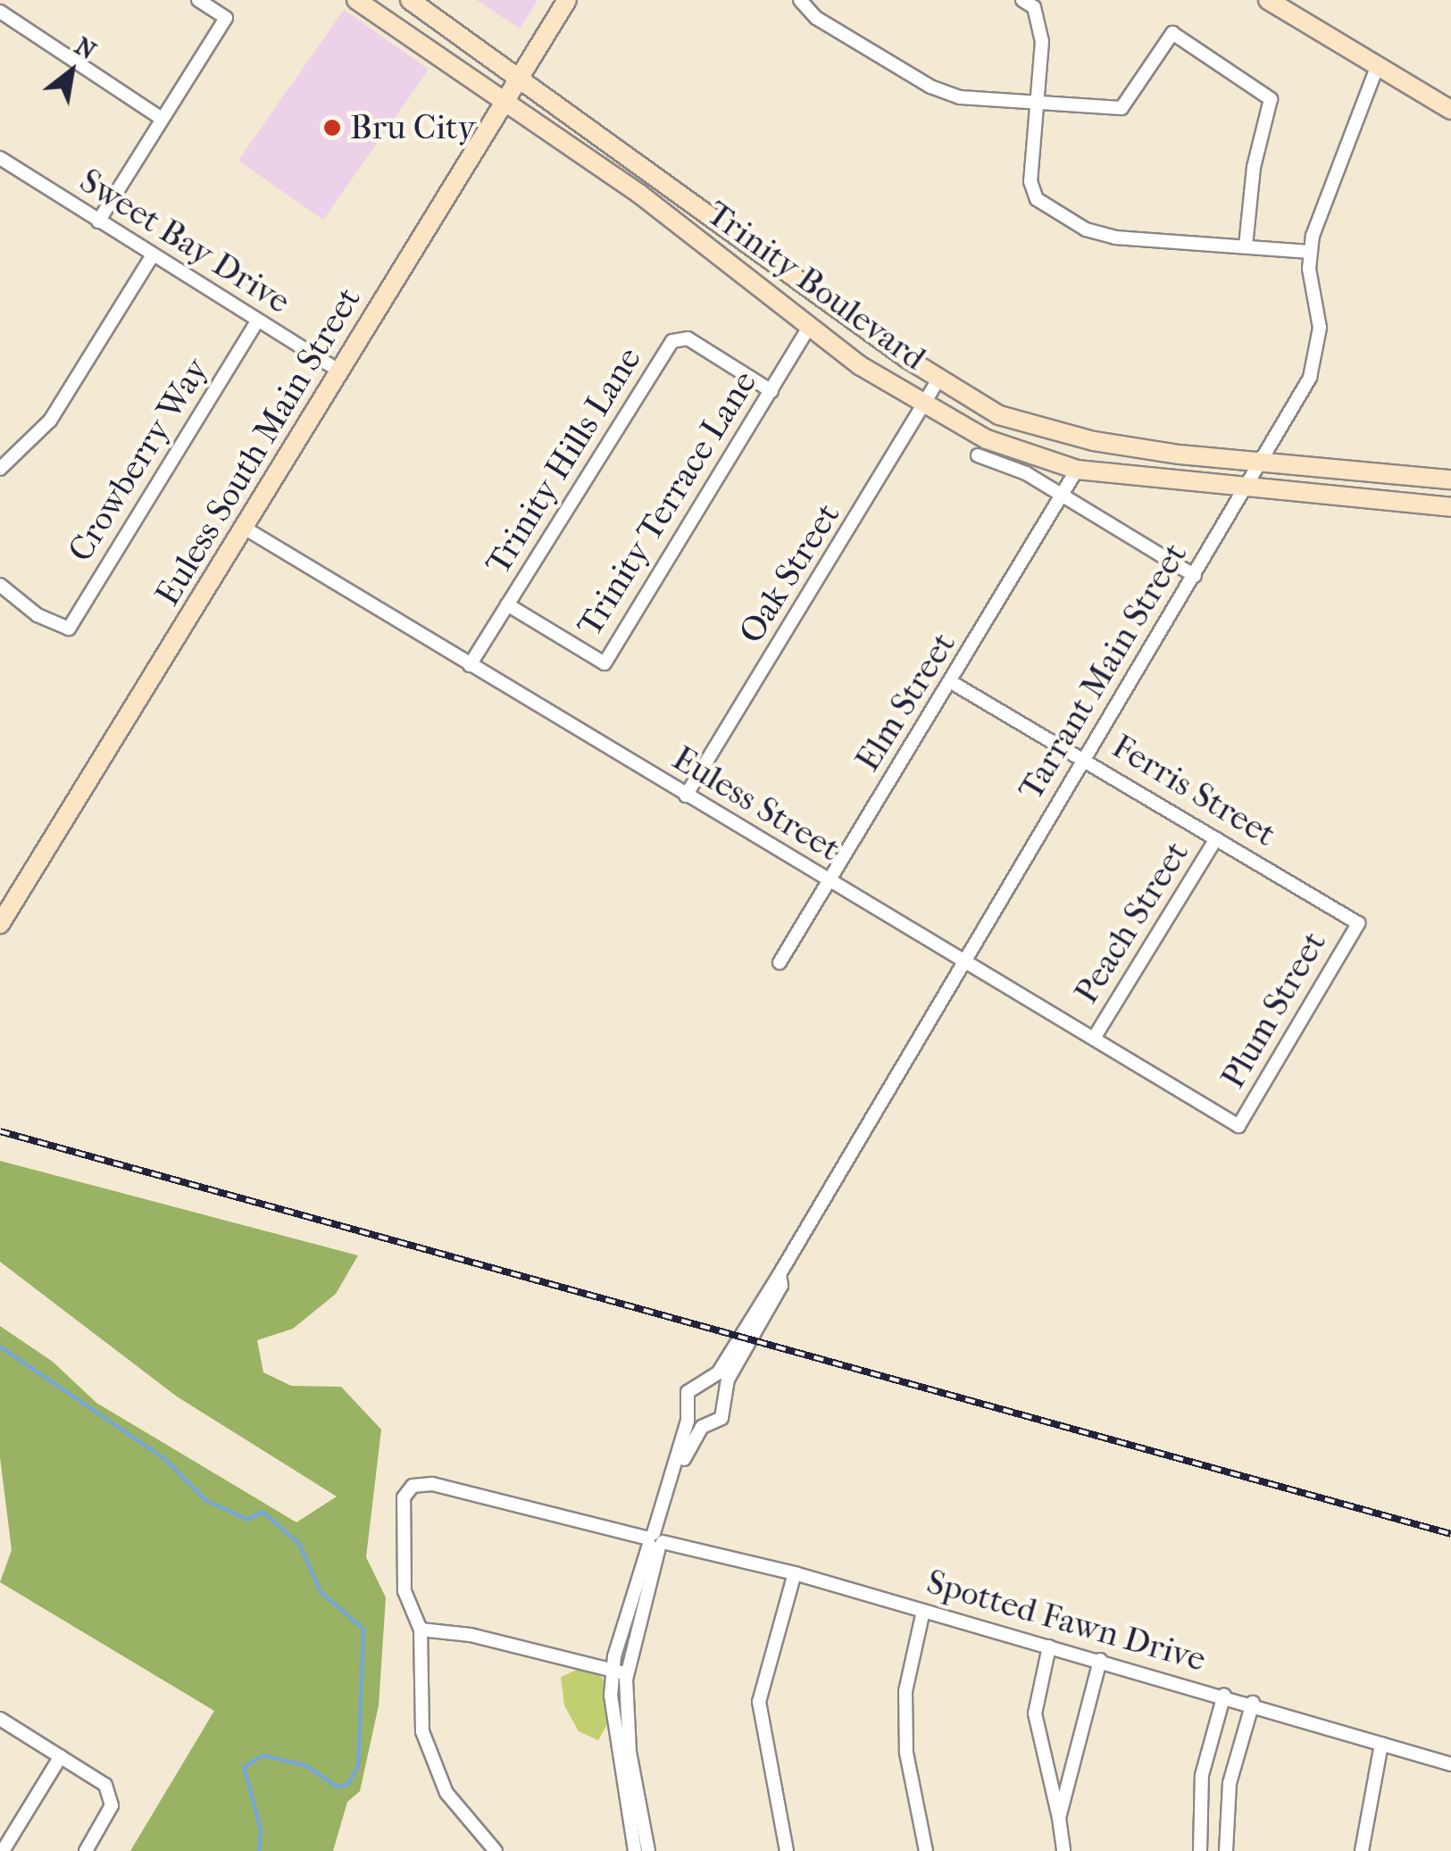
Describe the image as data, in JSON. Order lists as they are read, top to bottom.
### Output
{
  "streets": {
    "main road": ["Trinity Boulevard", "Euless South Main Street"],
    "street": [
      "Sweet Bay Drive",
      "Crowberry Way",
      "Trinity Hills Lane",
      "Trinity Terrace Lane",
      "Oak Street",
      "Tarrant Main Street",
      "Elm Street",
      "Ferris Street",
      "Euless Street",
      "Peach Street",
      "Plum Street",
      "Spotted Fawn Drive"
    ]
  },
  "crossings": [
    ["Sweet Bay Drive", "Euless South Main Street"],
    ["Sweet Bay Drive", "Crowberry Way"],
    ["Trinity Boulevard", "Euless South Main Street"],
    ["Trinity Boulevard", "Trinity Terrace Lane"],
    ["Trinity Boulevard", "Oak Street"],
    ["Trinity Boulevard", "Tarrant Main Street"],
    ["Trinity Boulevard", "Elm Street"],
    ["Euless South Main Street", "Euless Street"],
    ["Trinity Hills Lane", "Trinity Terrace Lane"],
    ["Trinity Hills Lane", "Euless Street"],
    ["Oak Street", "Euless Street"],
    ["Tarrant Main Street", "Ferris Street"],
    ["Tarrant Main Street", "Euless Street"],
    ["Elm Street", "Ferris Street"],
    ["Elm Street", "Euless Street"],
    ["Ferris Street", "Peach Street"],
    ["Ferris Street", "Plum Street"],
    ["Euless Street", "Peach Street"],
    ["Euless Street", "Plum Street"]
  ],
  "places": ["Bru City"],
  "north": "top right"
}
